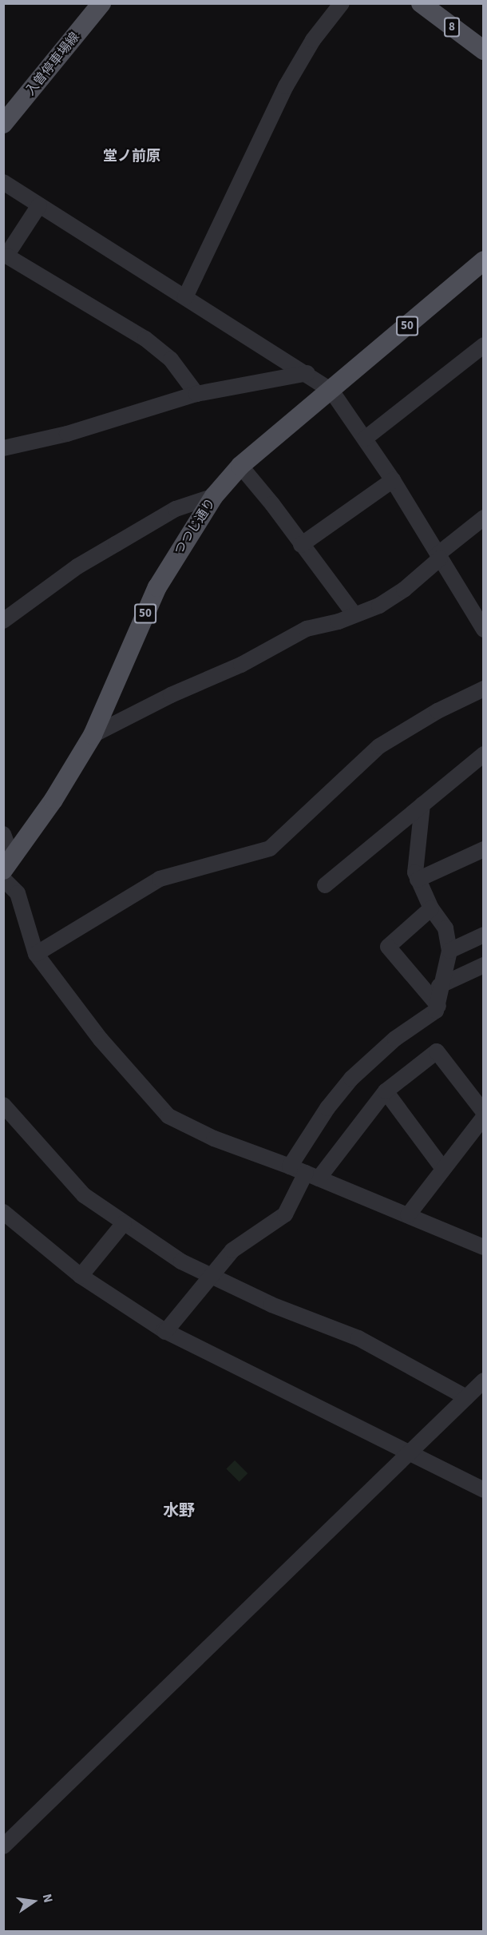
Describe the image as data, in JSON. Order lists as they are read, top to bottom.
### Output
{
  "streets": {
    "main road": [
      "8",
      "入曽停車場線",
      "50",
      "つつじ通り"
    ]
  },
  "districts": ["堂ノ前原", "水野"],
  "north": "right"
}
